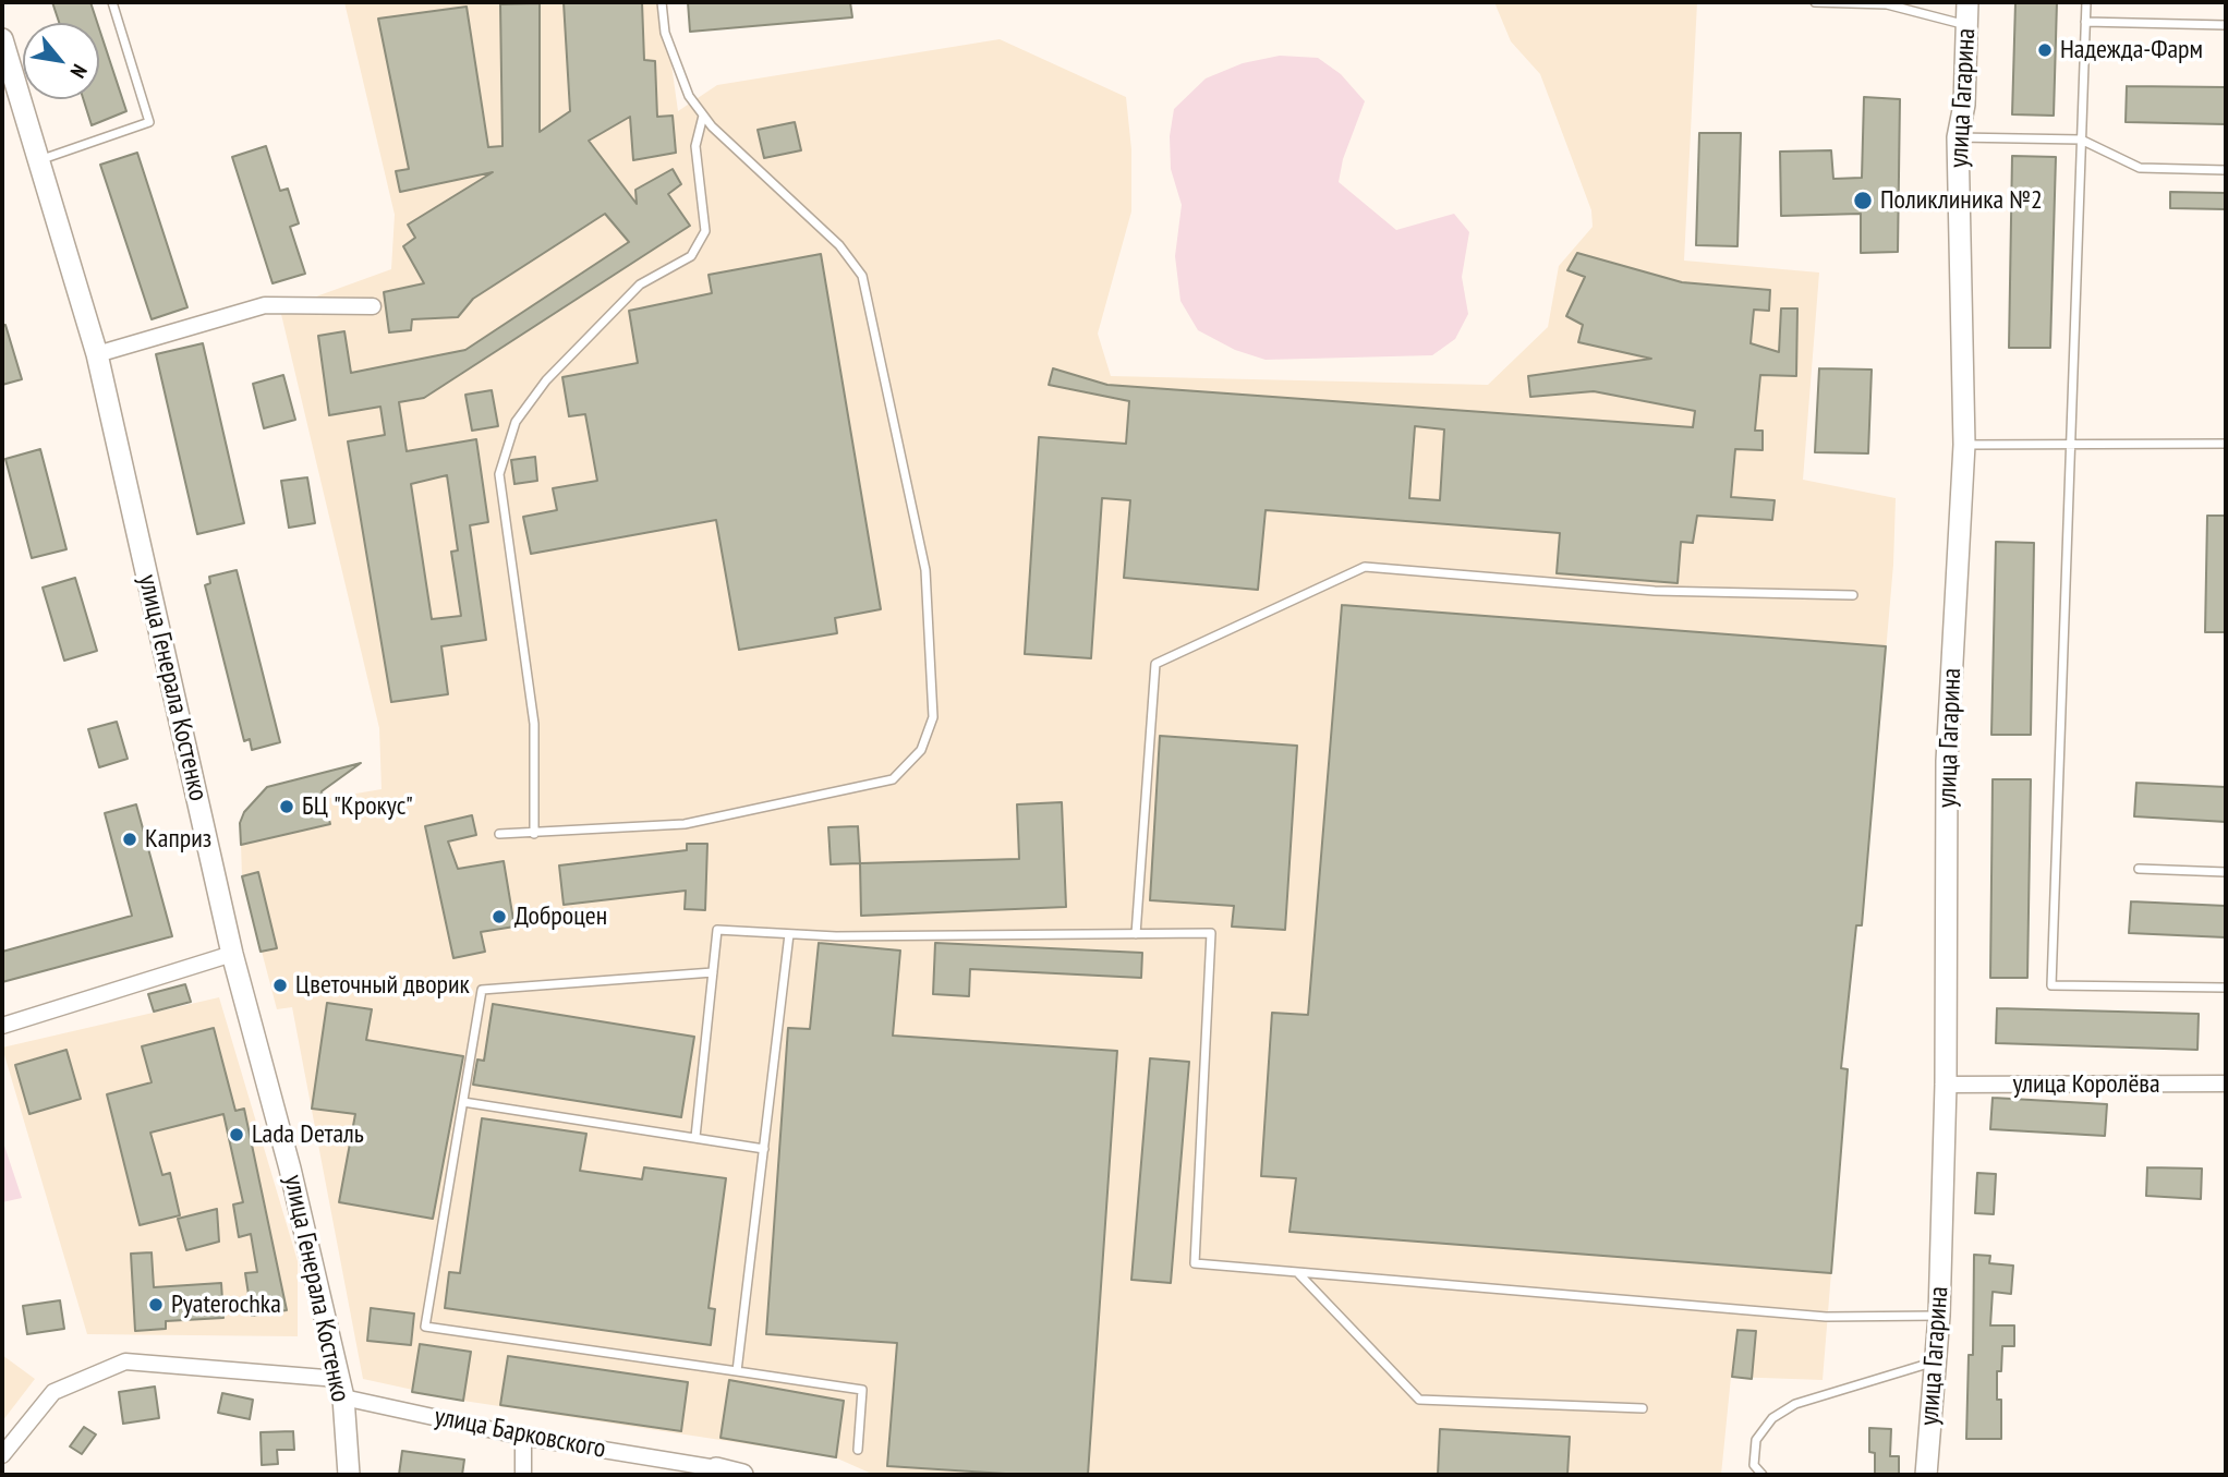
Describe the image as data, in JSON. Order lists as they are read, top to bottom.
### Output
{
  "streets": {
    "street": [
      "улица Гагарина",
      "улица Генерала Костенко",
      "улица Королёва",
      "улица Барковского"
    ]
  },
  "crossings": [
    ["улица Гагарина", "улица Королёва"],
    ["улица Генерала Костенко", "улица Барковского"]
  ],
  "places": [
    "Надежда-Фарм",
    "Поликлиника №2",
    "БЦ \"Крокус\"",
    "Каприз",
    "Доброцен",
    "Цветочный дворик",
    "Lada Dеталь",
    "Pyaterochka"
  ],
  "north": "bottom right"
}
